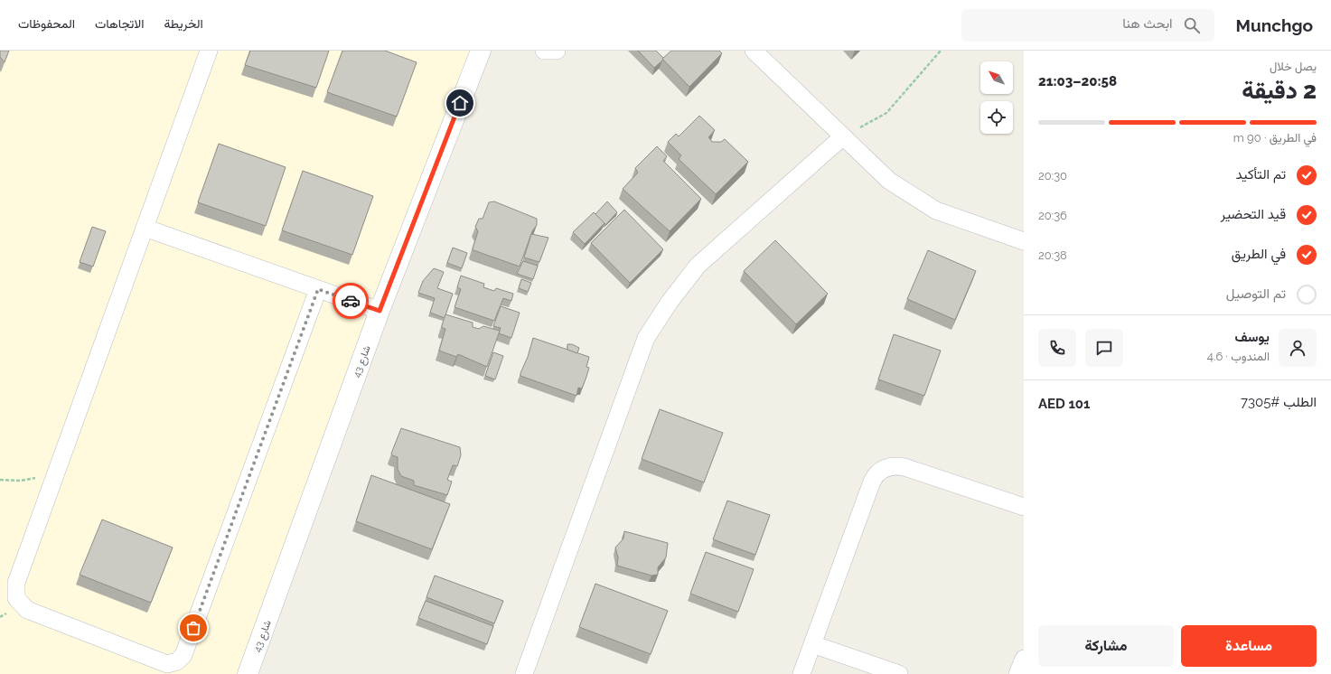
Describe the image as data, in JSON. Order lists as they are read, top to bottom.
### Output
{
  "streets": {
    "street": ["شارع 43"]
  },
  "north": "top left",
  "page": {
    "header": "Munchgo",
    "search": "ابحث هنا",
    "nav": ["الخريطة", "الاتجاهات", "المحفوظات"],
    "heading": ["2 دقيقة", "يصل خلال", "20:58–21:03"],
    "panel": [
      "يوسف",
      "المندوب · 4.6",
      "الطلب #7305",
      "AED 101"
    ],
    "bar": "في الطريق · 90 m",
    "list": [
      ["تم التأكيد", "20:30"],
      ["قيد التحضير", "20:36"],
      ["في الطريق", "20:38"],
      "تم التوصيل"
    ],
    "buttons": ["مساعدة", "مشاركة"]
  }
}
